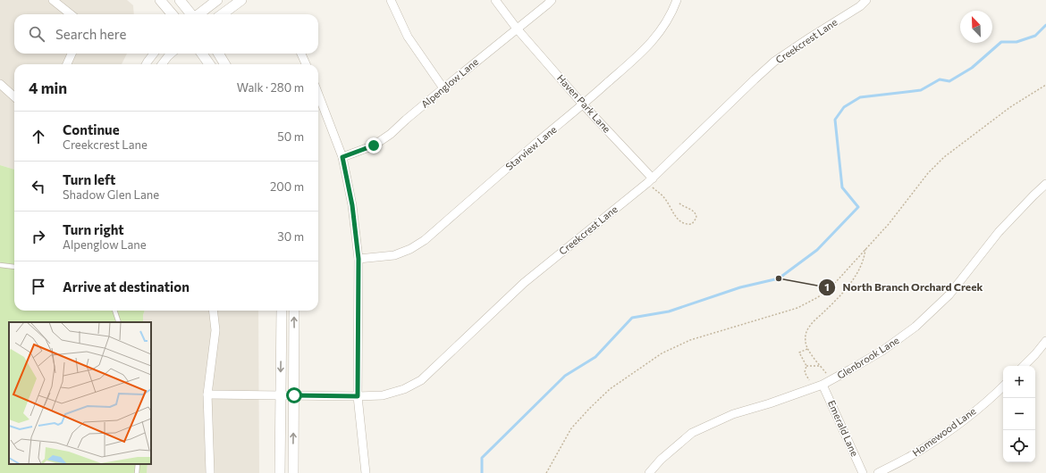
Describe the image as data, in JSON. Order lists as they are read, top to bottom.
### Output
{
  "streets": {
    "street": [
      "Creekcrest Lane",
      "Alpenglow Lane",
      "Haven Park Lane",
      "Starview Lane",
      "Glenbrook Lane",
      "Emerald Lane",
      "Homewood Lane"
    ]
  },
  "crossings": [
    ["Creekcrest Lane", "Haven Park Lane"],
    ["Alpenglow Lane", "Haven Park Lane"],
    ["Haven Park Lane", "Starview Lane"],
    ["Glenbrook Lane", "Emerald Lane"]
  ],
  "places": ["North Branch Orchard Creek"],
  "north": "top left",
  "page": {
    "search": "Search here",
    "heading": ["4 min", "Walk · 280 m"],
    "list": [
      ["Continue", "Creekcrest Lane", "50 m"],
      ["Turn left", "Shadow Glen Lane", "200 m"],
      ["Turn right", "Alpenglow Lane", "30 m"],
      "Arrive at destination"
    ],
    "map_buttons": ["+", "−"]
  }
}
